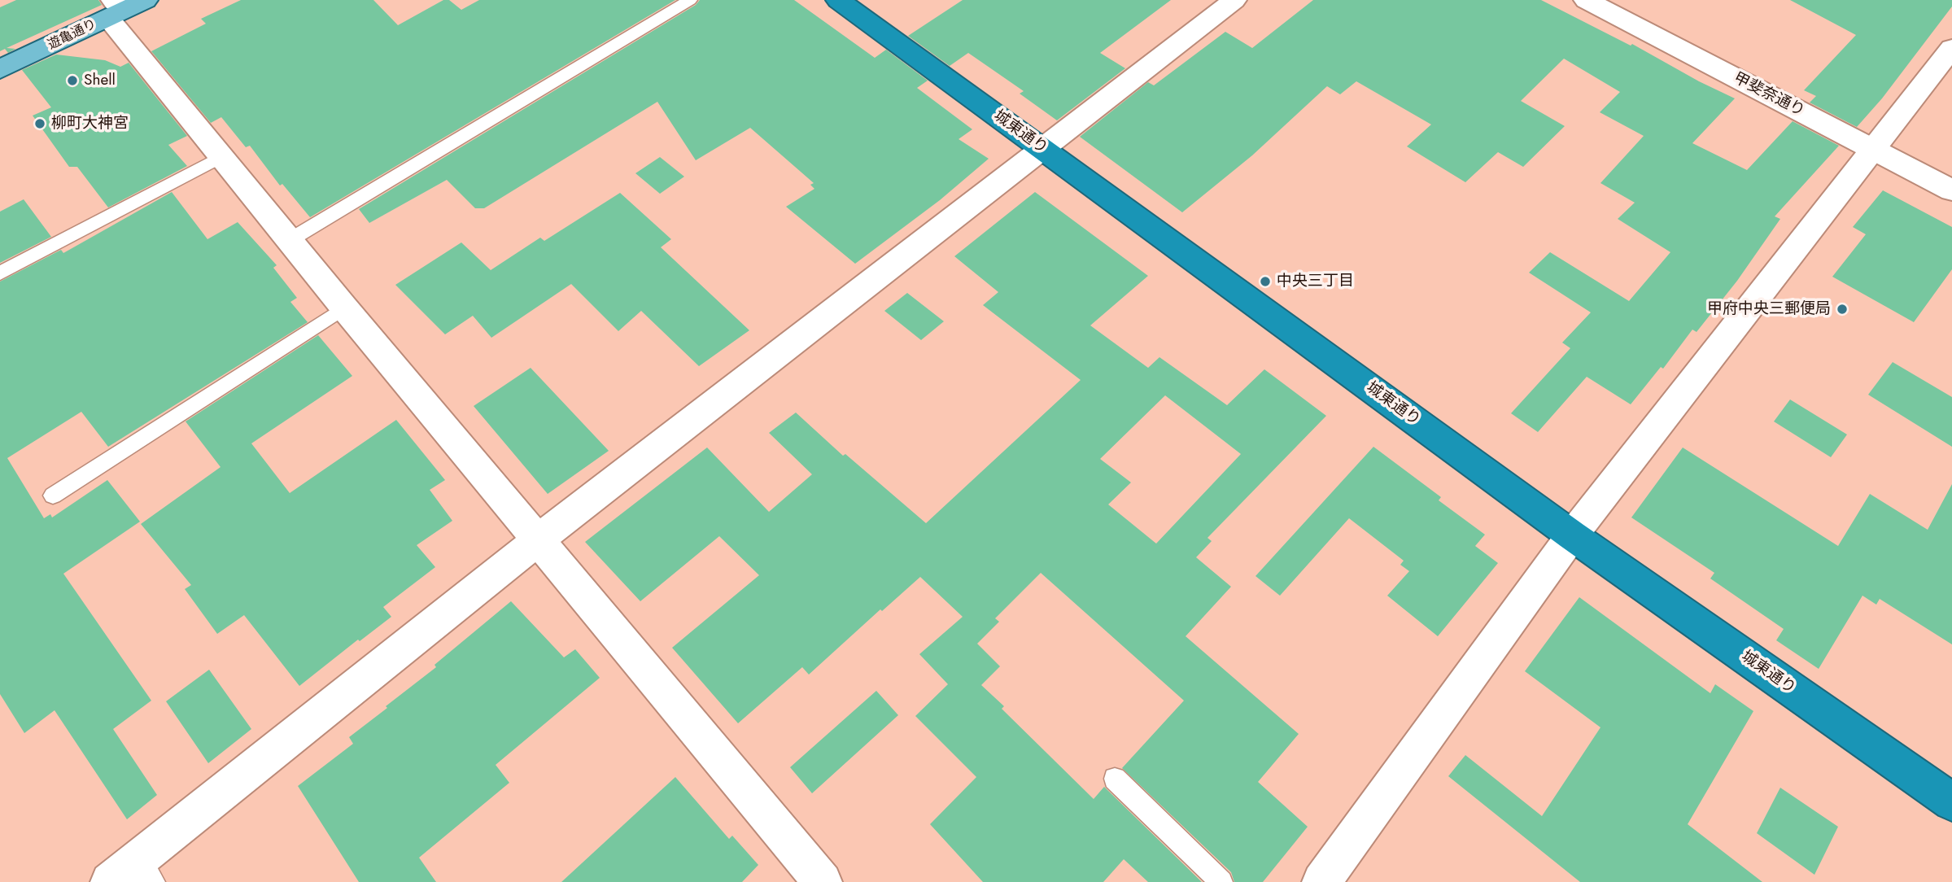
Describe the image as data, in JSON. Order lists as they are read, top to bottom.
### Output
{
  "streets": {
    "highway": ["城東通り"],
    "main road": ["遊亀通り"],
    "street": ["甲斐奈通り"]
  },
  "places": [
    "Shell",
    "柳町大神宮",
    "中央三丁目",
    "甲府中央三郵便局"
  ]
}
